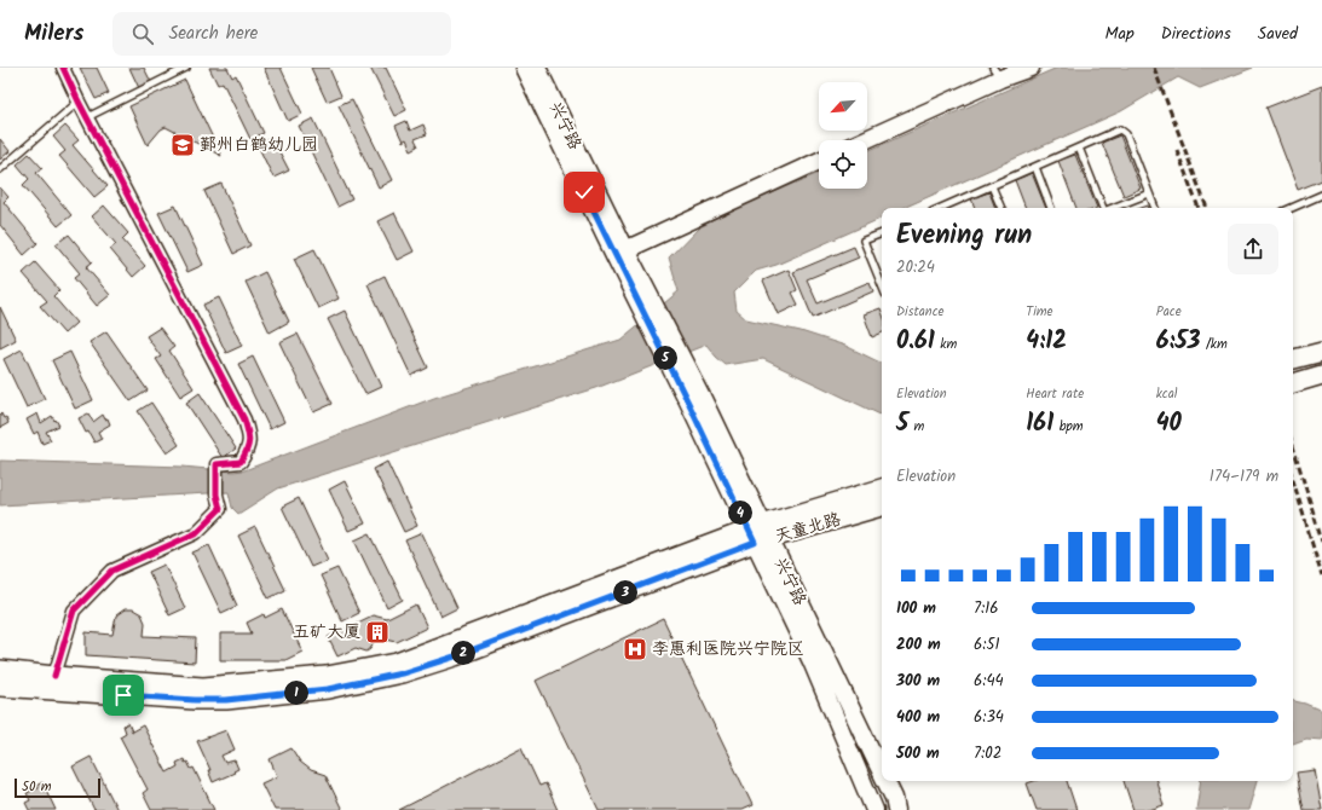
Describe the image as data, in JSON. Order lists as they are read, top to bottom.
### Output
{
  "streets": {
    "main road": ["兴宁路", "天童北路"]
  },
  "crossings": [
    ["兴宁路", "天童北路"]
  ],
  "places": {
    "school or university": ["鄞州白鹤幼儿园"],
    "building": ["五矿大厦"],
    "hospital": ["李惠利医院兴宁院区"]
  },
  "scale_bar": "50 m",
  "north": "bottom left",
  "page": {
    "header": "Milers",
    "search": "Search here",
    "nav": ["Map", "Directions", "Saved"],
    "heading": ["Evening run", "20:24"],
    "stats": [
      ["Distance", "0.61 km"],
      ["Time", "4:12"],
      ["Pace", "6:53 /km"],
      ["Elevation", "5 m"],
      ["Heart rate", "161 bpm"],
      ["kcal", "40"]
    ],
    "pins": [
      "5",
      "4",
      "3",
      "2",
      "1"
    ],
    "chart": ["Elevation", "174–179 m"],
    "list": [
      {
        "name": "100 m",
        "note": "7:16"
      },
      {
        "name": "200 m",
        "note": "6:51"
      },
      {
        "name": "300 m",
        "note": "6:44"
      },
      {
        "name": "400 m",
        "note": "6:34"
      },
      {
        "name": "500 m",
        "note": "7:02"
      }
    ],
    "scale": "50 m"
  }
}
